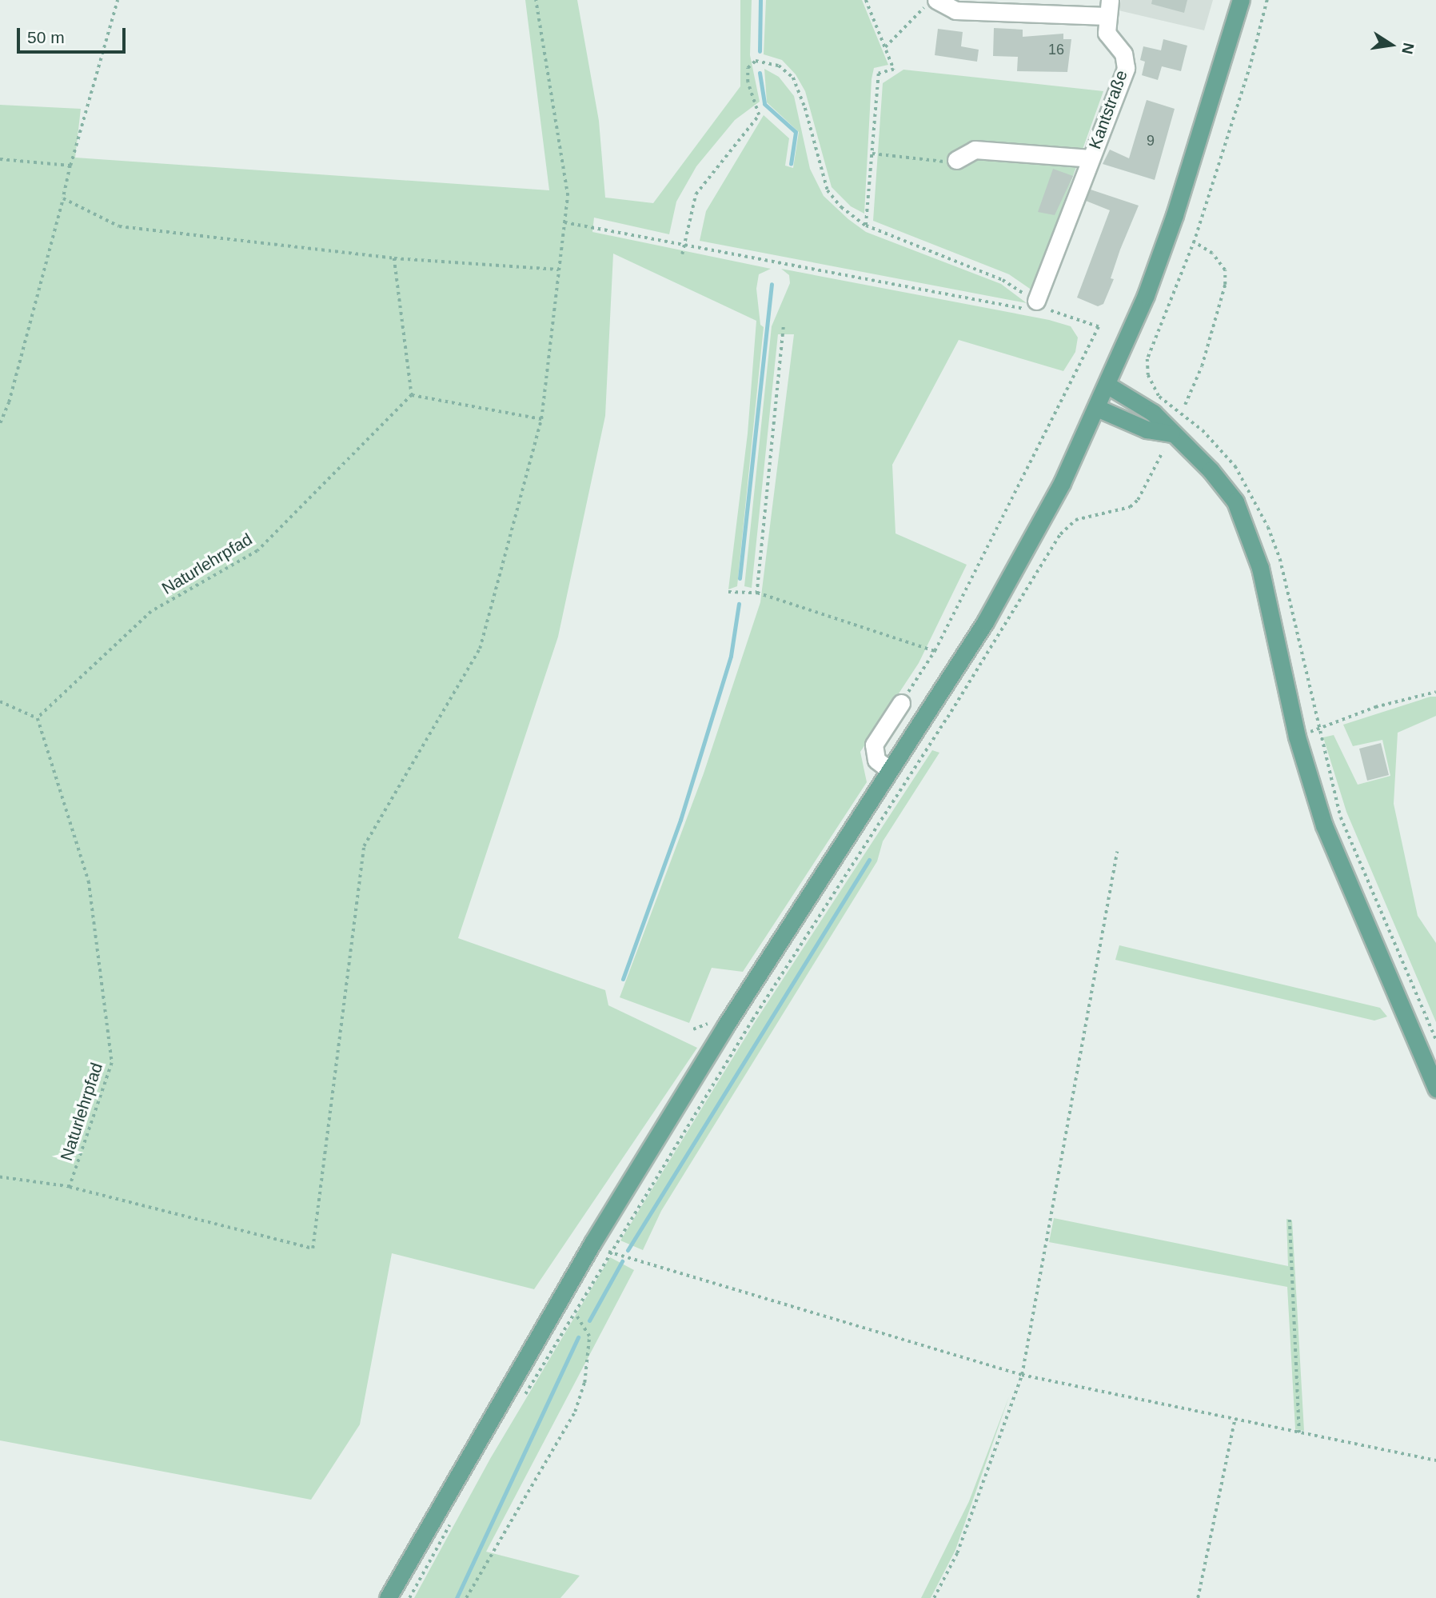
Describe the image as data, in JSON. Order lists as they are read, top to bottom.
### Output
{
  "streets": {
    "street": ["Kantstraße"],
    "path": ["Naturlehrpfad"]
  },
  "house_numbers": ["16", "9"],
  "scale_bar": "50 m",
  "north": "right"
}
